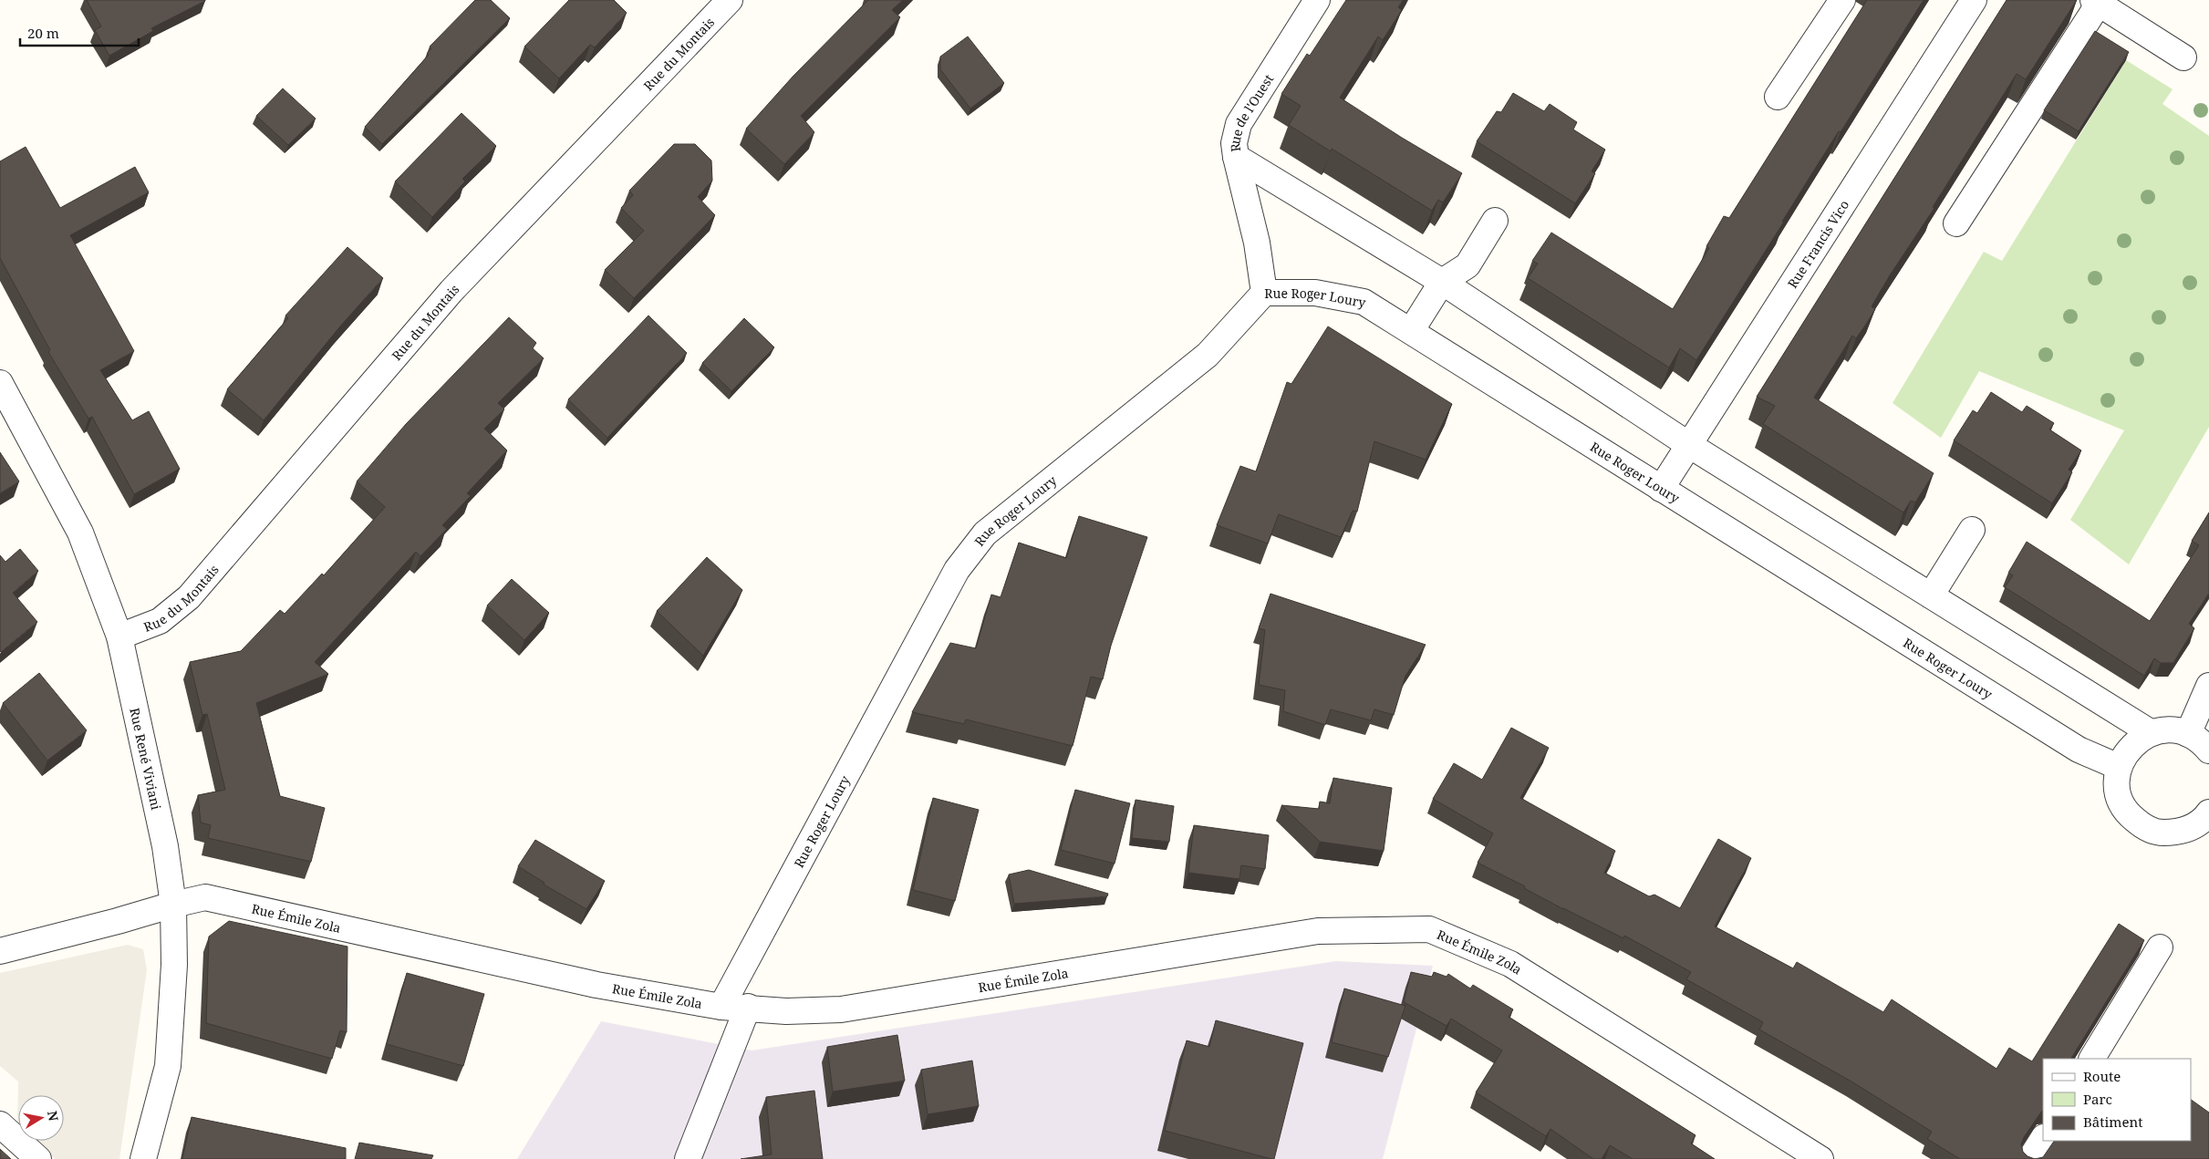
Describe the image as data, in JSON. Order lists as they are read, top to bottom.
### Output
{
  "streets": {
    "street": [
      "Rue du Montais",
      "Rue de l'Ouest",
      "Rue Francis Vico",
      "Rue Roger Loury",
      "Rue René Viviani",
      "Rue Émile Zola"
    ]
  },
  "crossings": [
    ["Rue du Montais", "Rue René Viviani"],
    ["Rue de l'Ouest", "Rue Roger Loury"],
    ["Rue Francis Vico", "Rue Roger Loury"],
    ["Rue Roger Loury", "Rue Émile Zola"],
    ["Rue René Viviani", "Rue Émile Zola"]
  ],
  "legend": ["Route", "Parc", "Bâtiment"],
  "scale_bar": "20 m",
  "north": "right"
}
